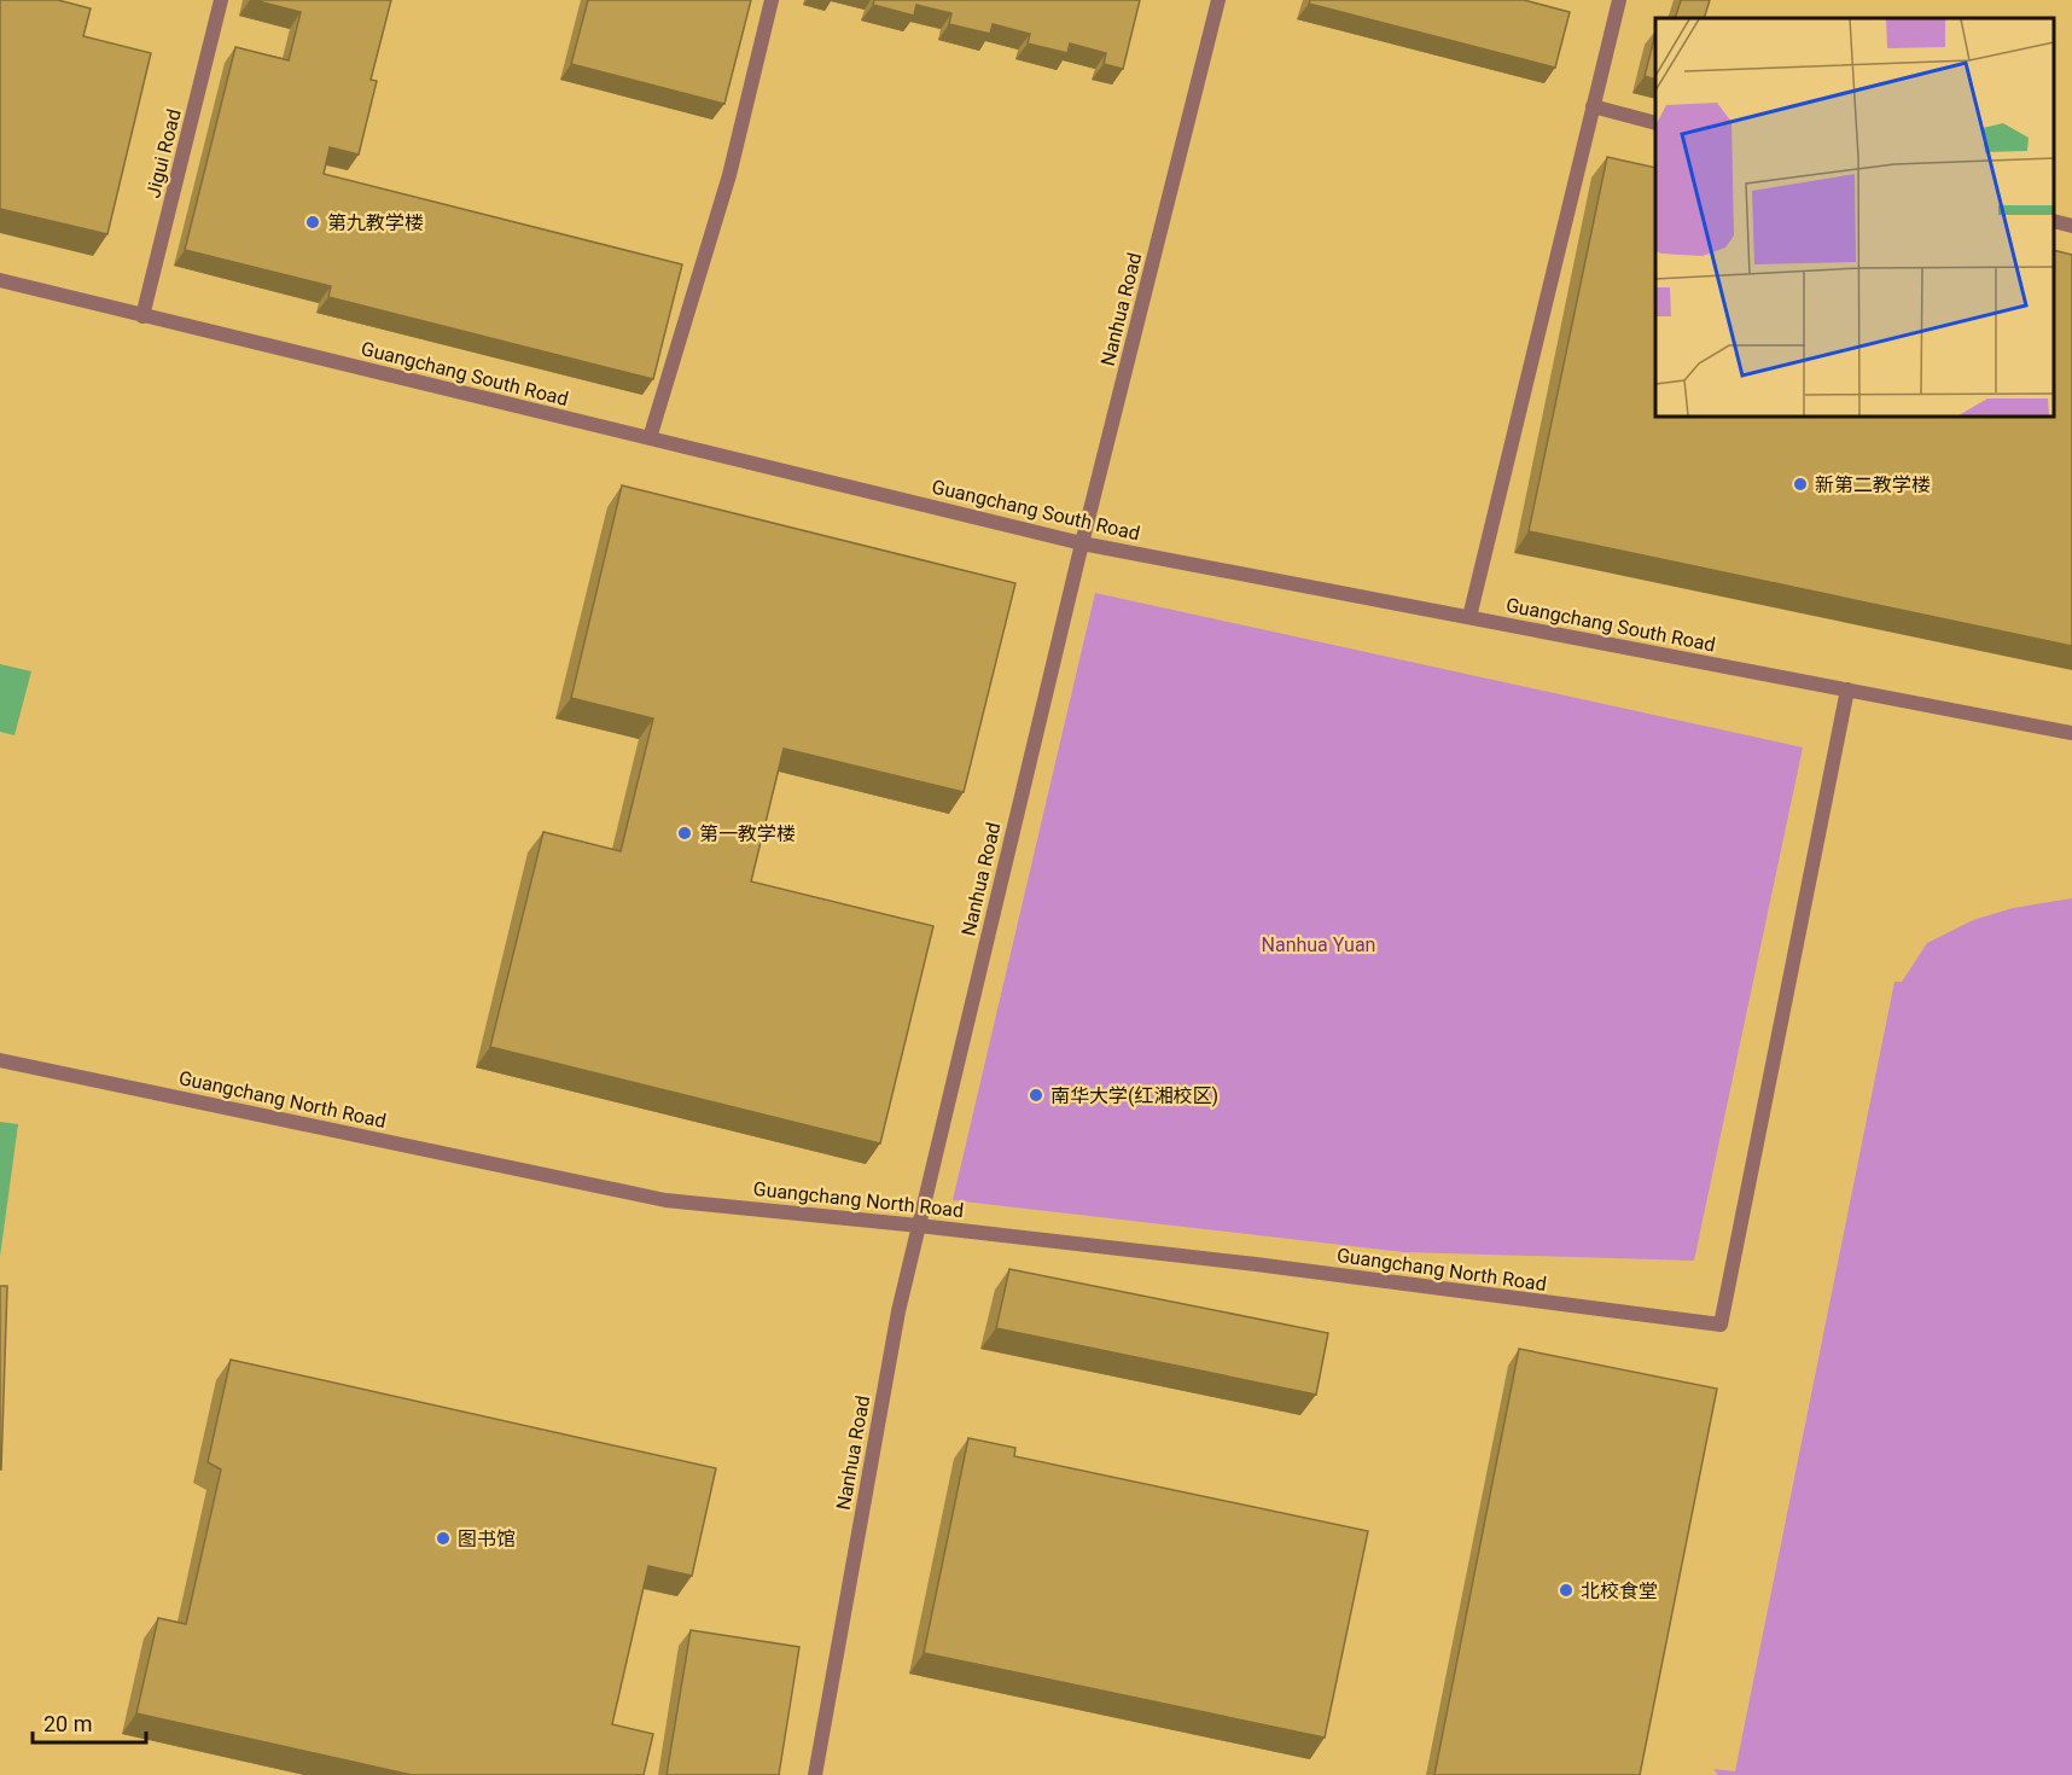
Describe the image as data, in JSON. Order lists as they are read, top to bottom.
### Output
{
  "streets": {
    "lane": [
      "Jigui Road",
      "Nanhua Road",
      "Guangchang South Road",
      "Guangchang North Road"
    ]
  },
  "crossings": [
    ["Jigui Road", "Guangchang South Road"],
    ["Nanhua Road", "Guangchang South Road"],
    ["Nanhua Road", "Guangchang North Road"],
    ["Guangchang South Road", "Guangchang North Road"]
  ],
  "parks": ["Nanhua Yuan"],
  "places": [
    "第九教学楼",
    "新第二教学楼",
    "第一教学楼",
    "南华大学(红湘校区)",
    "图书馆",
    "北校食堂"
  ],
  "scale_bar": "20 m"
}
